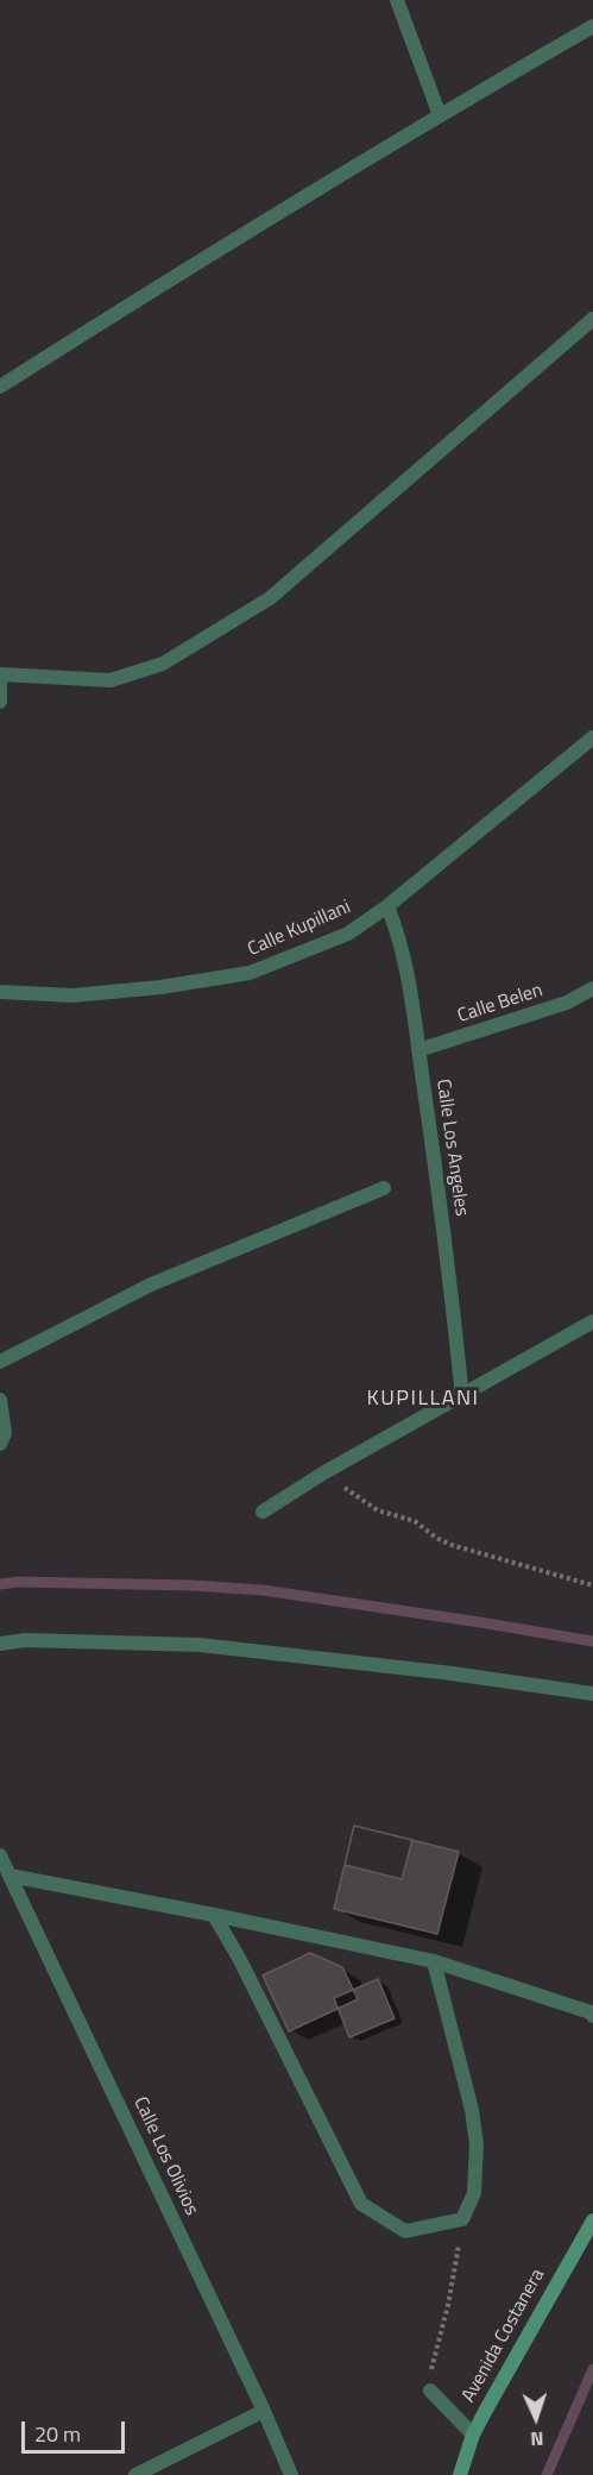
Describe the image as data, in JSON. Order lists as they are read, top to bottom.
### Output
{
  "streets": {
    "main road": ["Avenida Costanera"],
    "street": [
      "Calle Kupillani",
      "Calle Belen",
      "Calle Los Angeles",
      "Calle Los Olivios"
    ]
  },
  "crossings": [
    ["Calle Kupillani", "Calle Los Angeles"],
    ["Calle Belen", "Calle Los Angeles"]
  ],
  "districts": ["KUPILLANI"],
  "scale_bar": "20 m",
  "north": "bottom"
}
